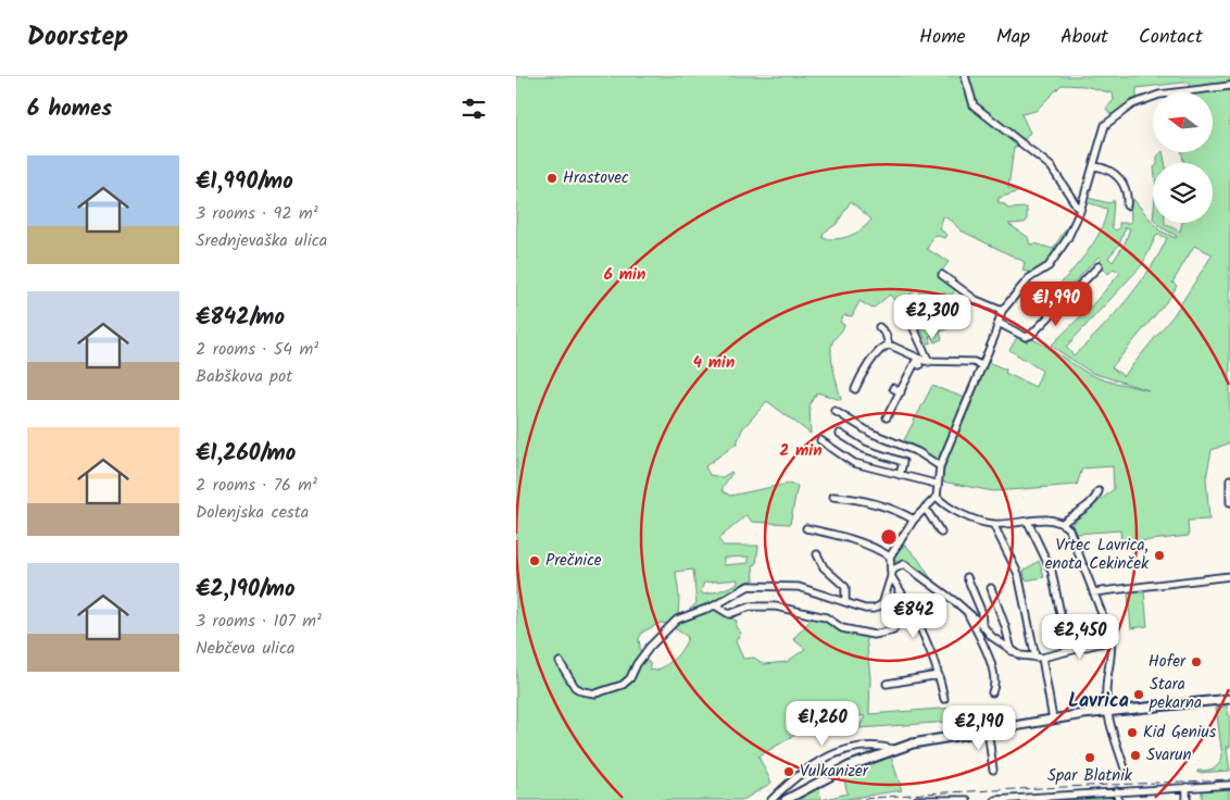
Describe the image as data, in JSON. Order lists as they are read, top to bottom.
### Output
{
  "districts": ["Lavrica"],
  "places": [
    "Hrastovec",
    "Vrtec Lavrica, enota Cekinček",
    "Prečnice",
    "Hofer",
    "Stara pekarna",
    "Kid Genius",
    "Svarun",
    "Spar Blatnik",
    "Vulkanizer"
  ],
  "north": "left",
  "page": {
    "header": "Doorstep",
    "nav": [
      "Home",
      "Map",
      "About",
      "Contact"
    ],
    "heading": "6 homes",
    "list": [
      {
        "name": "€1,990/mo",
        "note": "3 rooms · 92 m² · Srednjevaška ulica"
      },
      {
        "name": "€842/mo",
        "note": "2 rooms · 54 m² · Babškova pot"
      },
      {
        "name": "€1,260/mo",
        "note": "2 rooms · 76 m² · Dolenjska cesta"
      },
      {
        "name": "€2,190/mo",
        "note": "3 rooms · 107 m² · Nebčeva ulica"
      }
    ],
    "price": [
      "€1,990",
      "€2,300",
      "€842",
      "€2,450",
      "€1,260",
      "€2,190"
    ]
  },
  "rings": ["6 min", "4 min", "2 min"]
}
